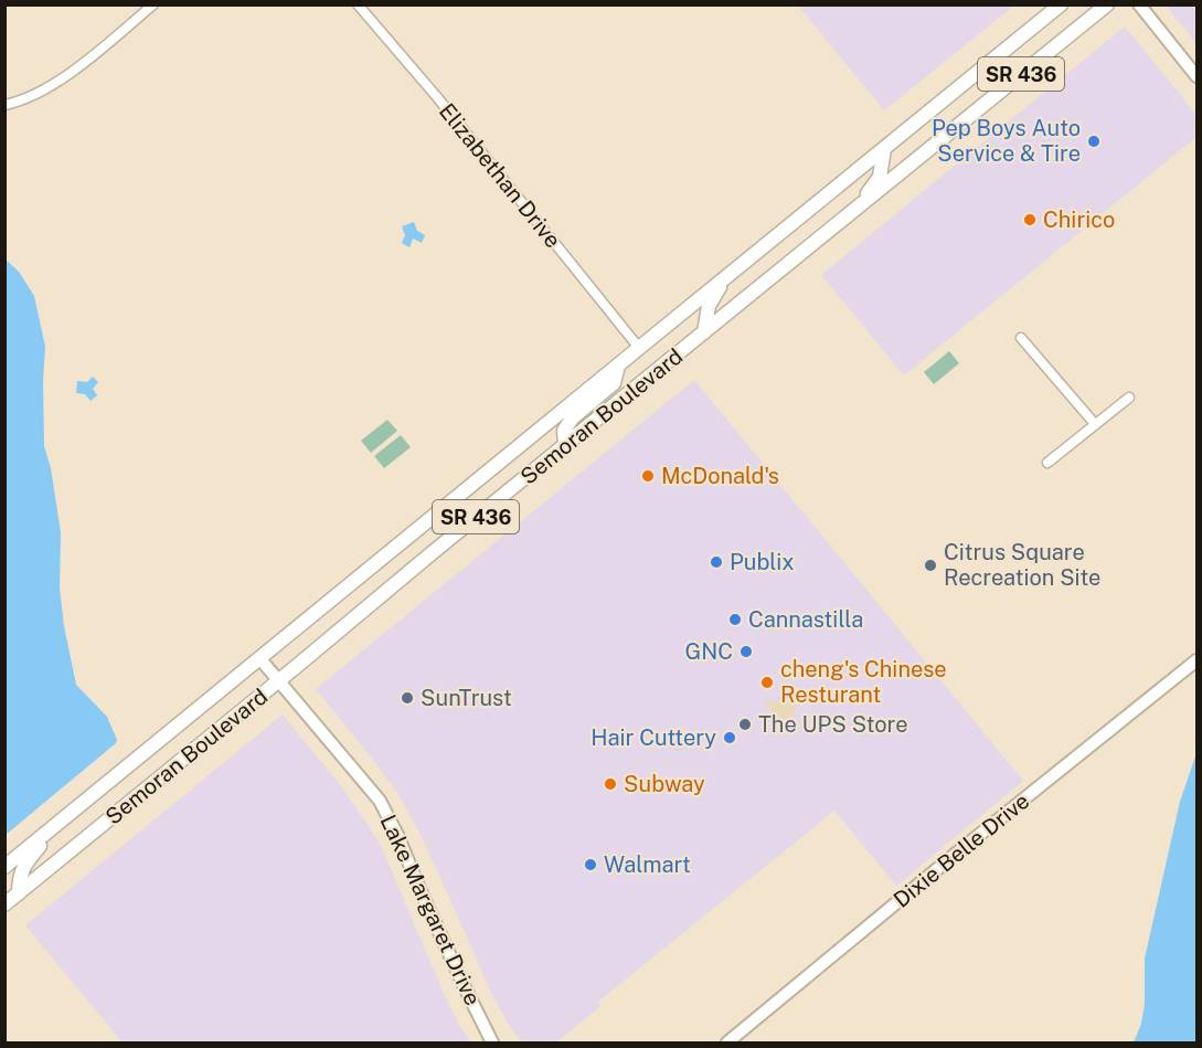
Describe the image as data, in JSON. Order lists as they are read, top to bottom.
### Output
{
  "streets": {
    "main road": ["SR 436", "Semoran Boulevard"],
    "street": ["Elizabethan Drive", "Dixie Belle Drive", "Lake Margaret Drive"]
  },
  "crossings": [
    ["Elizabethan Drive", "Semoran Boulevard"],
    ["Semoran Boulevard", "Lake Margaret Drive"]
  ],
  "places": [
    "Pep Boys Auto Service & Tire",
    "Chirico",
    "McDonald's",
    "Publix",
    "Citrus Square Recreation Site",
    "Cannastilla",
    "GNC",
    "cheng's Chinese Resturant",
    "SunTrust",
    "The UPS Store",
    "Hair Cuttery",
    "Subway",
    "Walmart"
  ]
}
